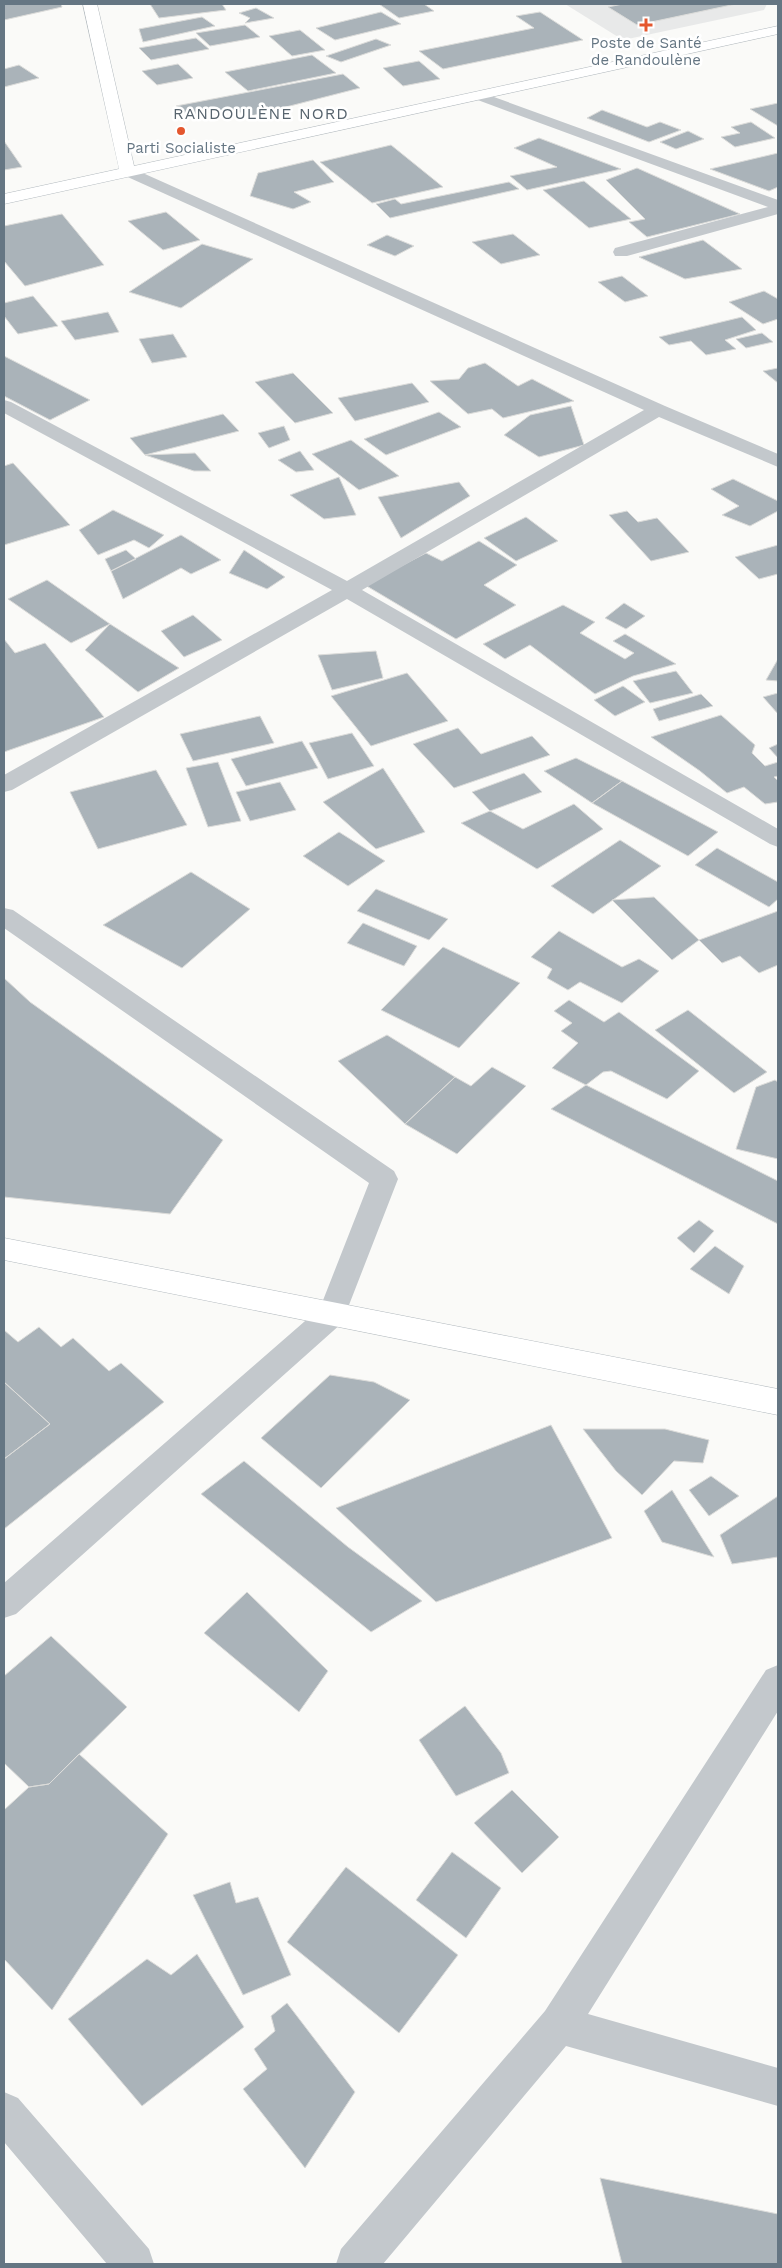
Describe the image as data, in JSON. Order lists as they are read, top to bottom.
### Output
{
  "districts": ["RANDOULÈNE NORD"],
  "places": {
    "health": ["Poste de Santé de Randoulène"],
    "other": ["Parti Socialiste"]
  }
}
